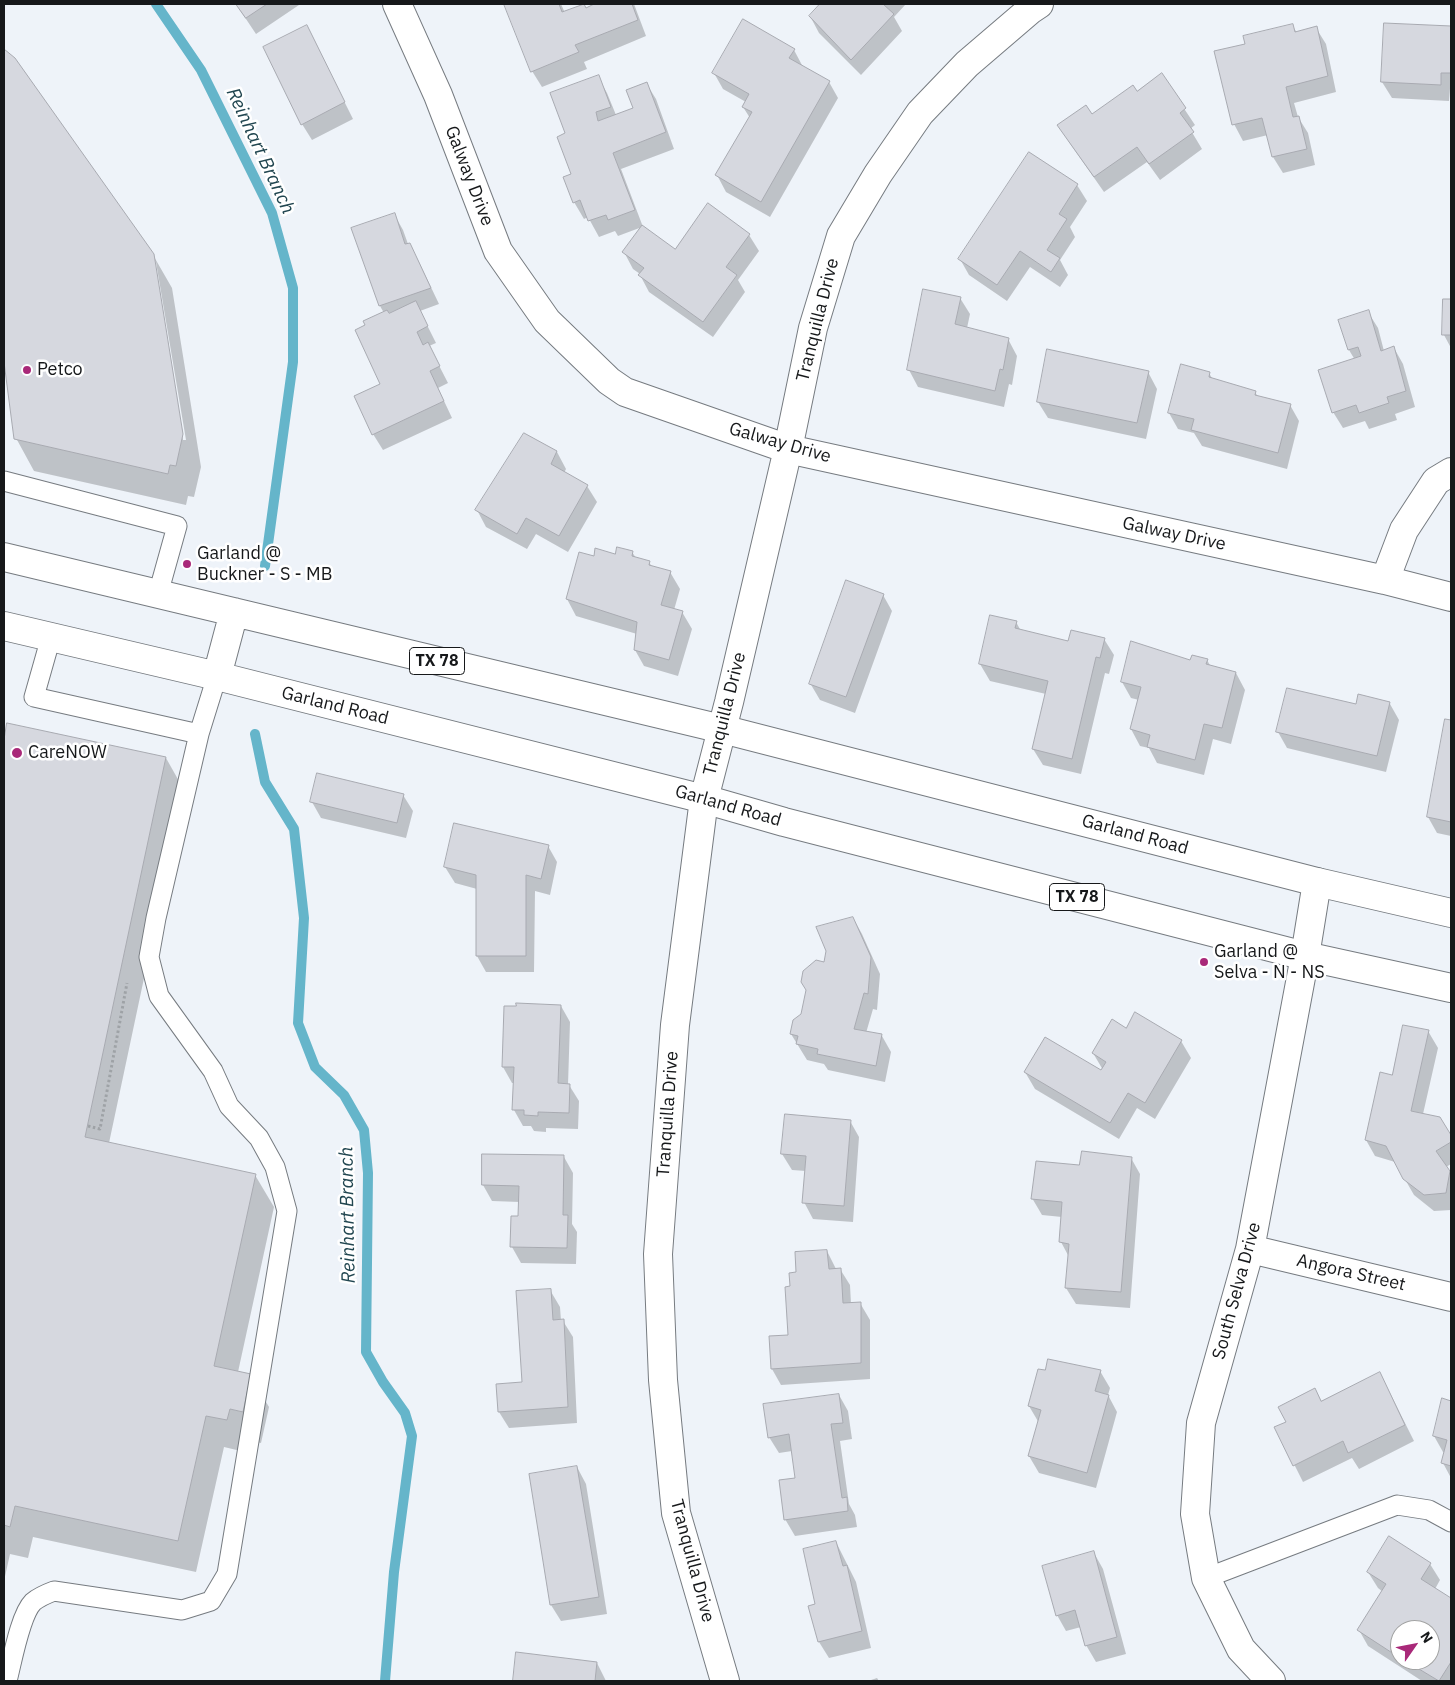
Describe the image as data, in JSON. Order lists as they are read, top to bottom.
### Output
{
  "streets": {
    "street": [
      "Galway Drive",
      "Tranquilla Drive",
      "TX 78",
      "Garland Road",
      "Angora Street",
      "South Selva Drive"
    ]
  },
  "crossings": [
    ["Galway Drive", "Tranquilla Drive"],
    ["Tranquilla Drive", "Garland Road"],
    ["Garland Road", "South Selva Drive"],
    ["Angora Street", "South Selva Drive"]
  ],
  "water": ["Reinhart Branch"],
  "places": [
    "Petco",
    "Garland @ Buckner - S - MB",
    "CareNOW",
    "Garland @ Selva - N - NS"
  ],
  "north": "top right"
}
